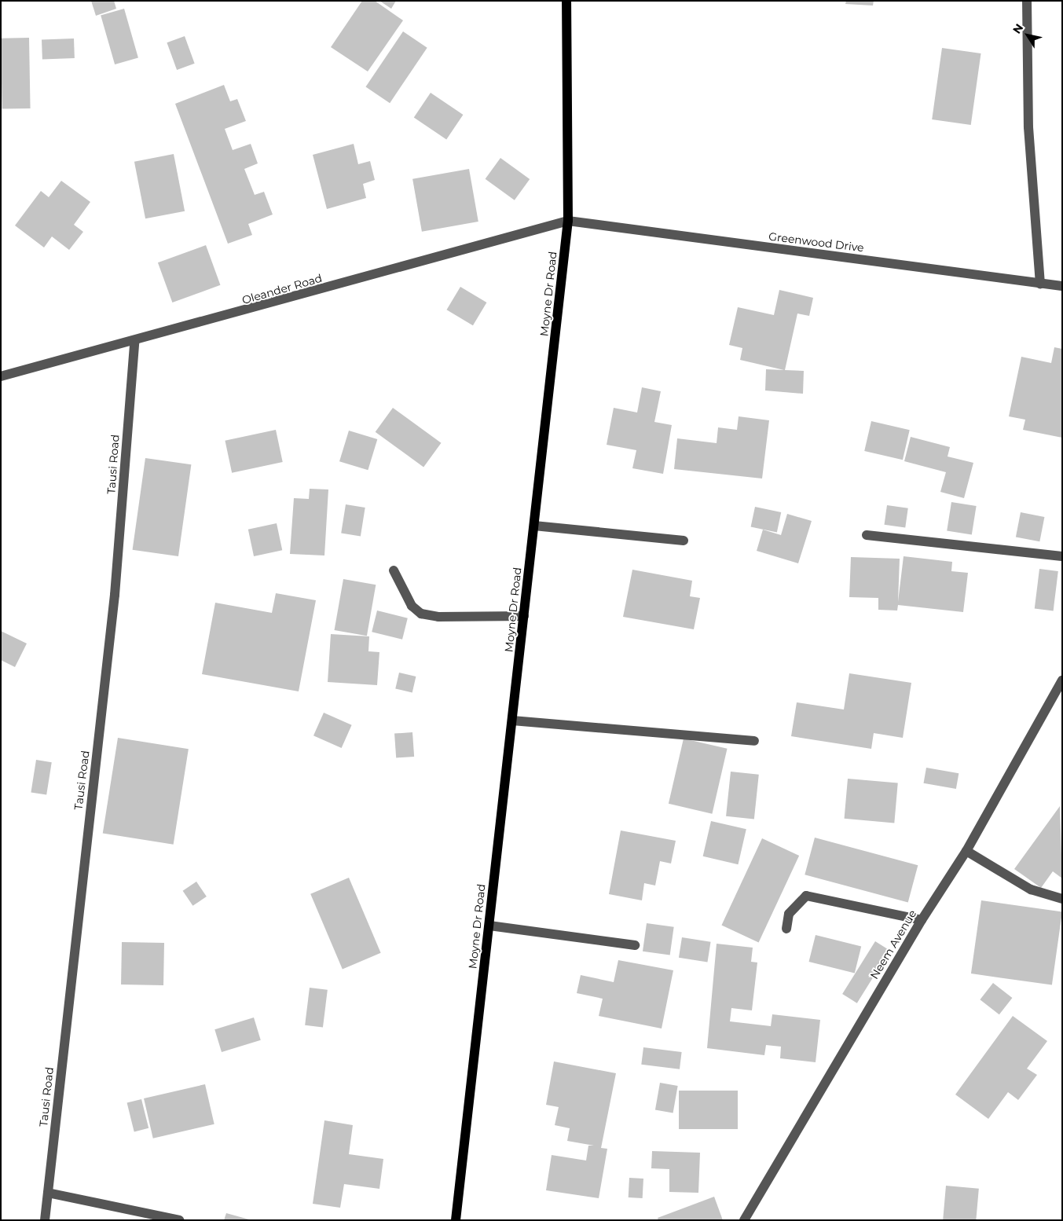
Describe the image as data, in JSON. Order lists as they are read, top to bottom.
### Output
{
  "streets": {
    "main road": ["Moyne Dr Road"],
    "street": [
      "Greenwood Drive",
      "Oleander Road",
      "Tausi Road",
      "Neem Avenue"
    ]
  },
  "crossings": [
    ["Greenwood Drive", "Oleander Road"],
    ["Greenwood Drive", "Moyne Dr Road"],
    ["Oleander Road", "Moyne Dr Road"],
    ["Oleander Road", "Tausi Road"]
  ],
  "north": "top left"
}
